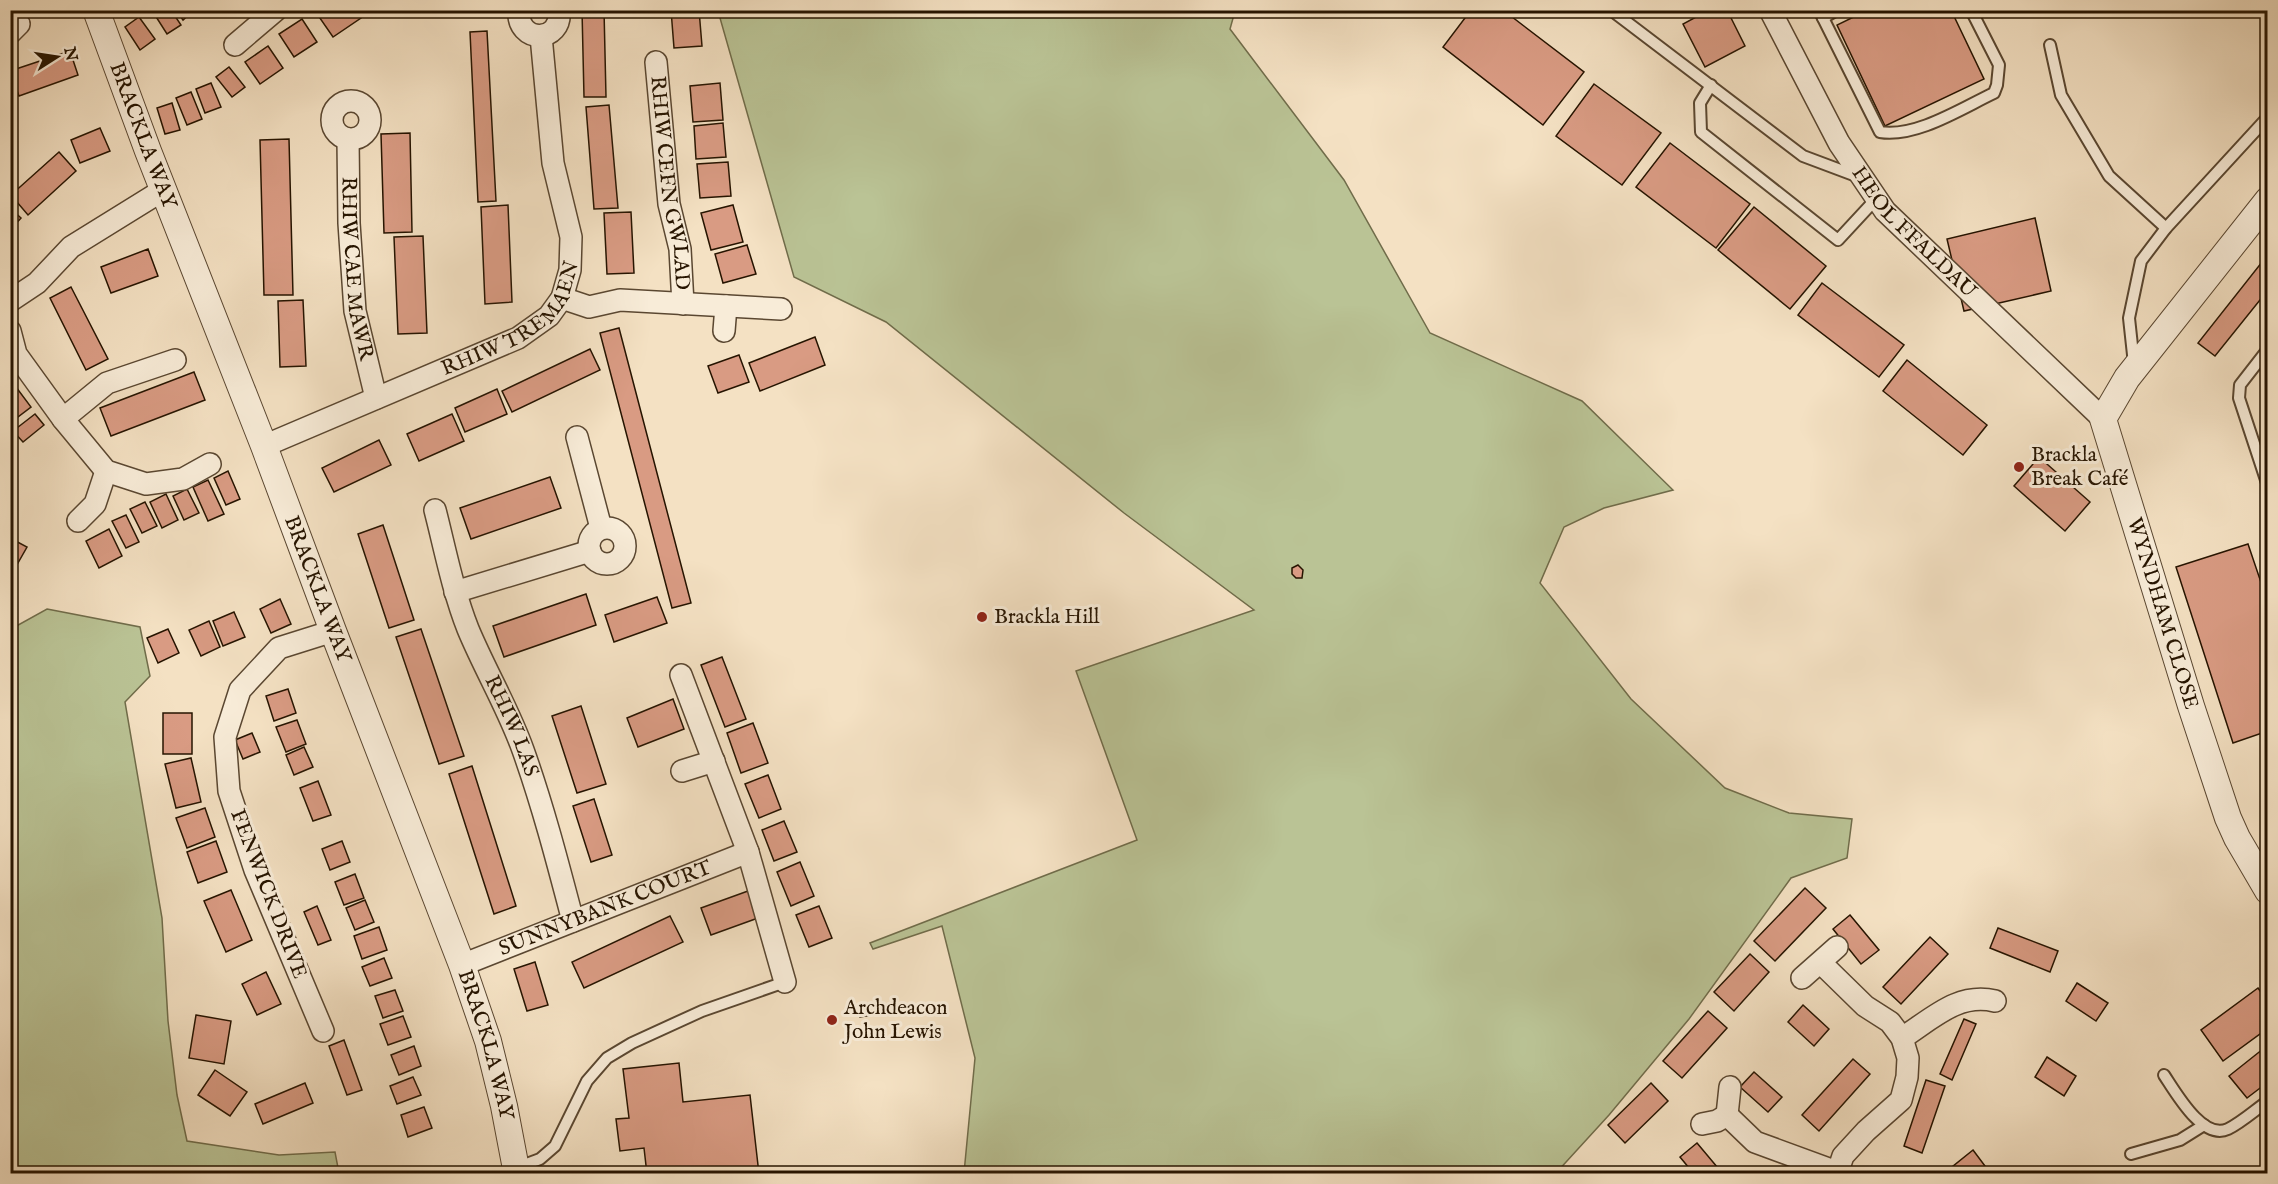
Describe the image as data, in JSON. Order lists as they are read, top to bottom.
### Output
{
  "streets": {
    "street": [
      "BRACKLA WAY",
      "RHIW CEFN GWLAD",
      "HEOL FFALDAU",
      "RHIW CAE MAWR",
      "RHIW TREMAEN",
      "WYNDHAM CLOSE",
      "RHIW LAS",
      "FENWICK DRIVE",
      "SUNNYBANK COURT"
    ]
  },
  "crossings": [
    ["BRACKLA WAY", "RHIW TREMAEN"],
    ["BRACKLA WAY", "FENWICK DRIVE"],
    ["BRACKLA WAY", "SUNNYBANK COURT"],
    ["HEOL FFALDAU", "WYNDHAM CLOSE"],
    ["RHIW CAE MAWR", "RHIW TREMAEN"],
    ["RHIW LAS", "SUNNYBANK COURT"]
  ],
  "places": ["Brackla Break Café", "Brackla Hill", "Archdeacon John Lewis"],
  "north": "right"
}
